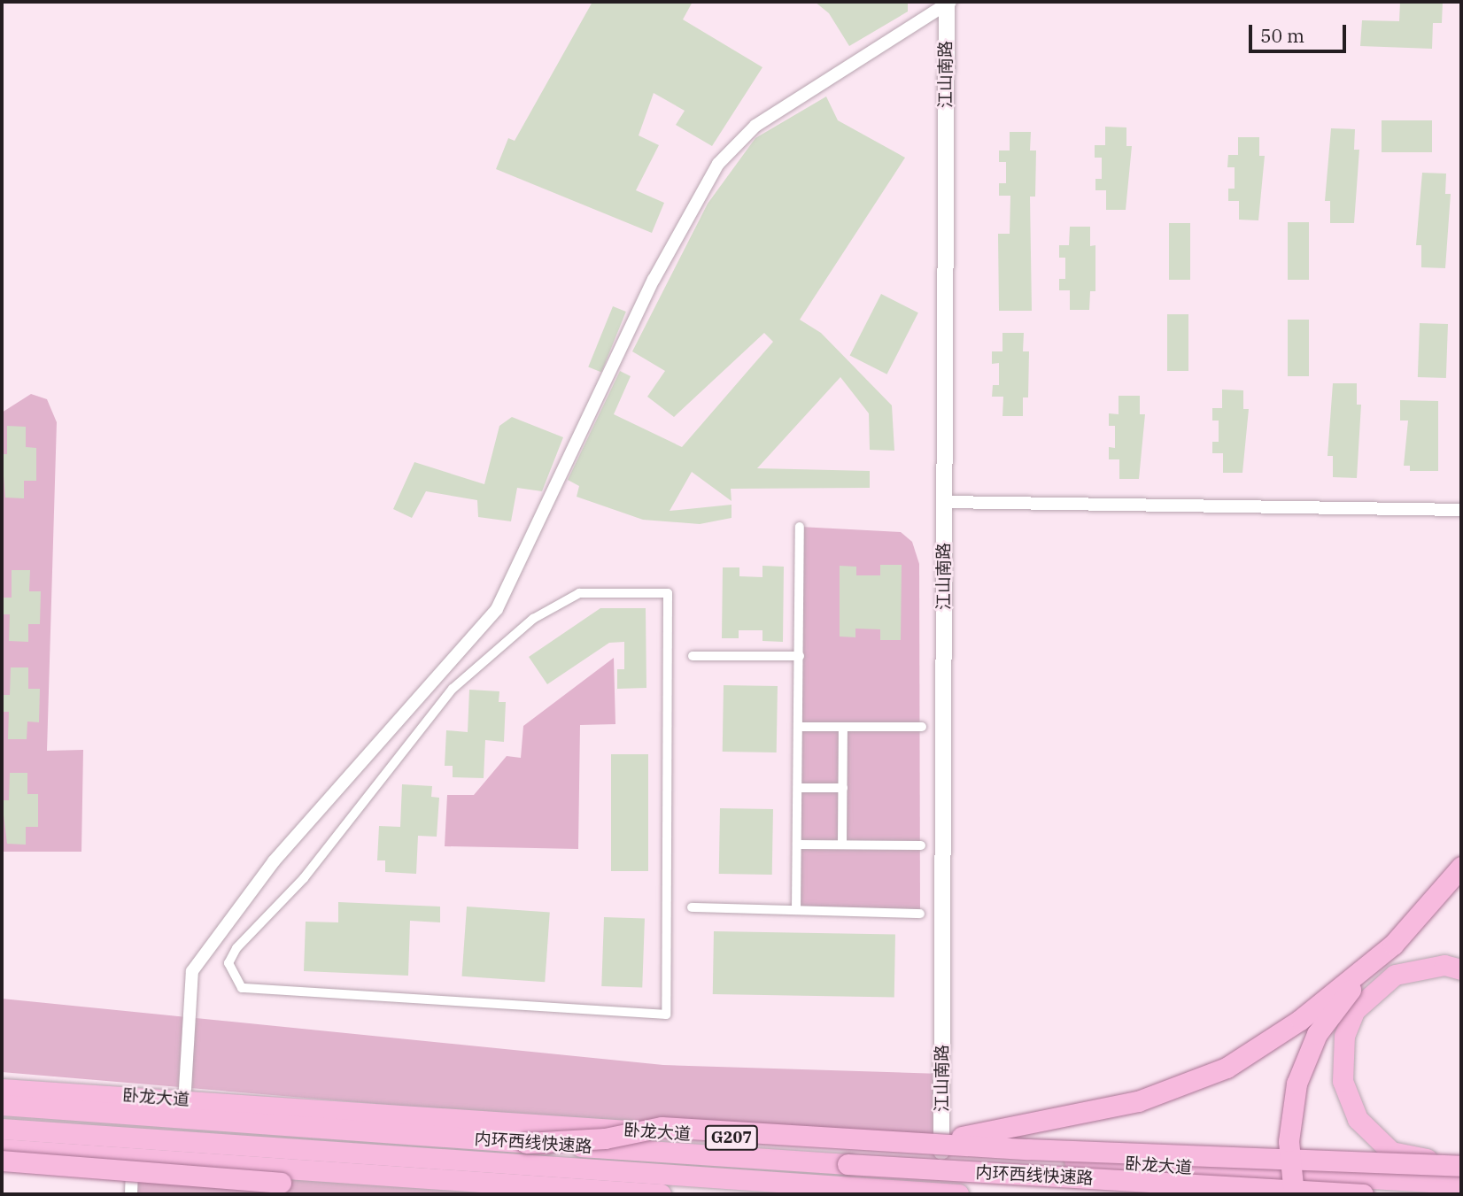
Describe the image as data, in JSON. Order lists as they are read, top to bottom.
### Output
{
  "streets": {
    "highway": ["卧龙大道", "G207", "内环西线快速路"],
    "street": ["江山南路"]
  },
  "crossings": [
    ["江山南路", "卧龙大道"]
  ],
  "scale_bar": "50 m"
}
